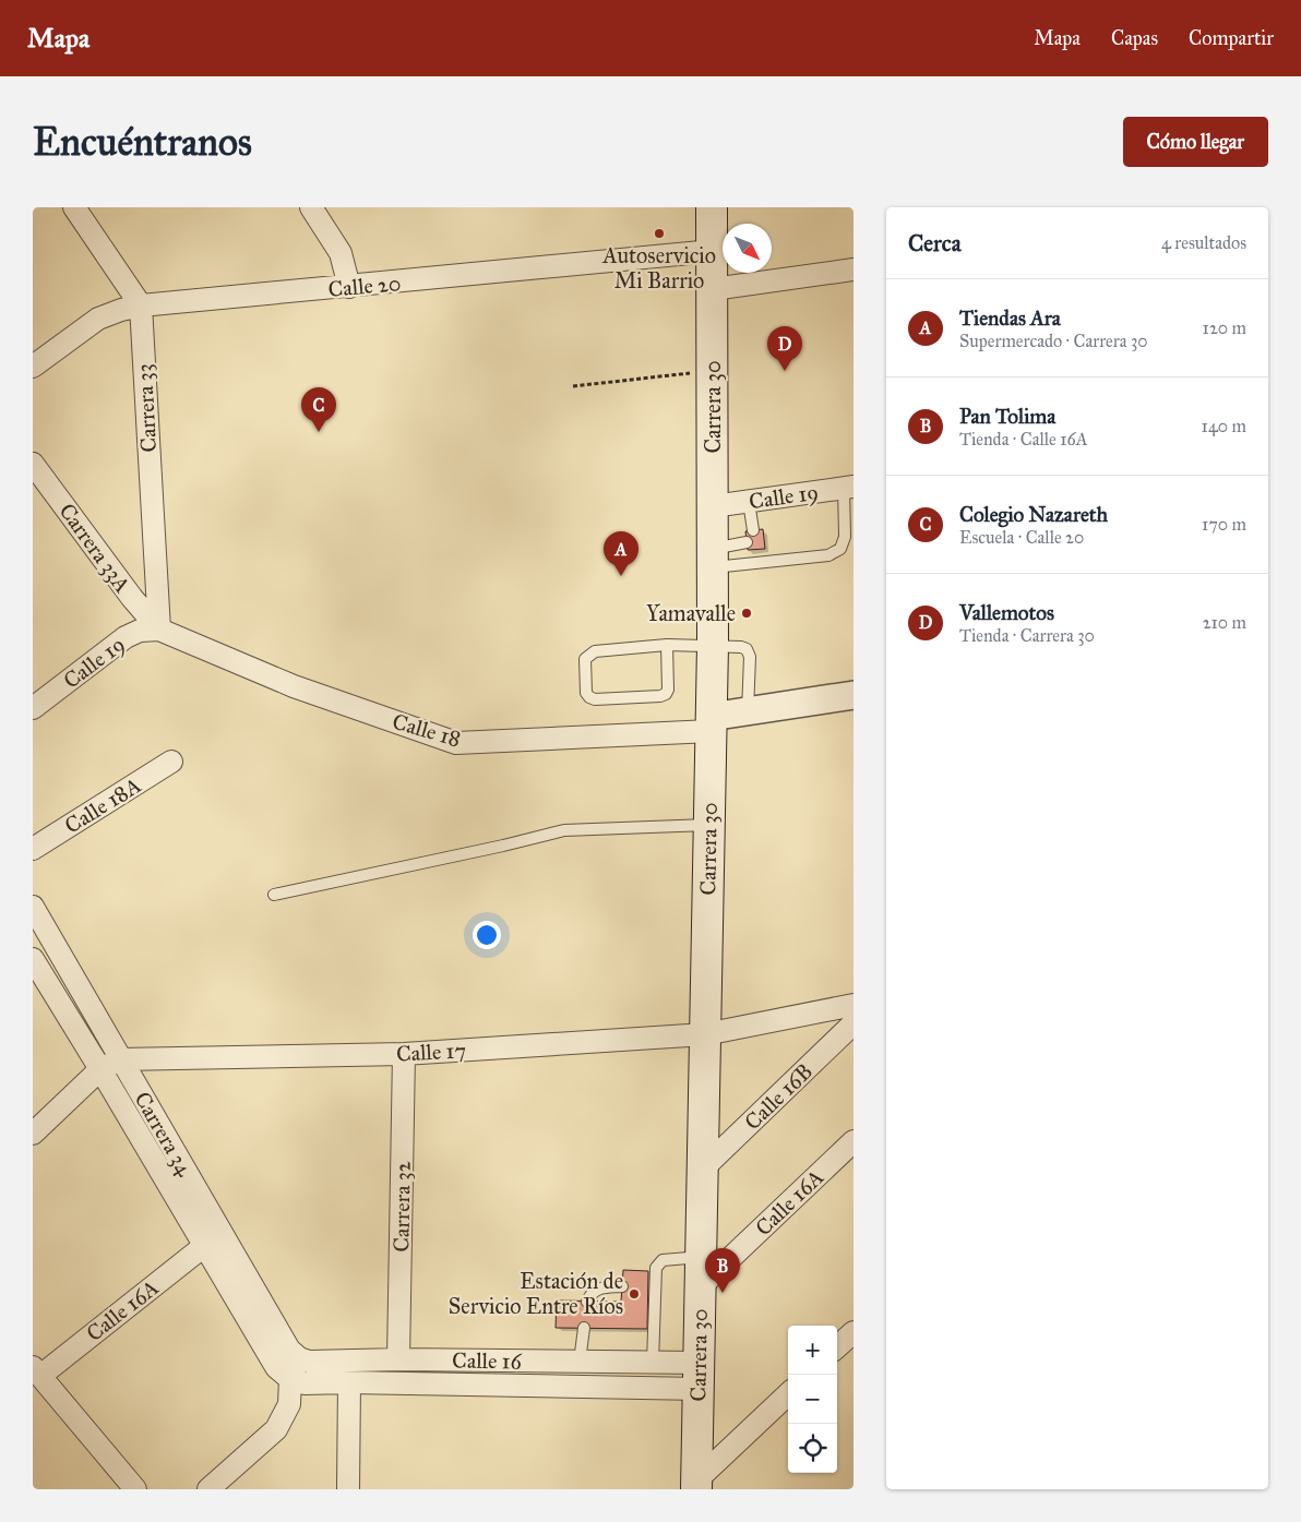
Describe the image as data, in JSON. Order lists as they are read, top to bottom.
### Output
{
  "streets": {
    "main road": ["Carrera 30"],
    "street": [
      "Calle 20",
      "Carrera 33",
      "Calle 19",
      "Carrera 33A",
      "Calle 18",
      "Calle 18A",
      "Calle 17",
      "Calle 16B",
      "Carrera 34",
      "Calle 16A",
      "Carrera 32",
      "Calle 16"
    ]
  },
  "crossings": [
    ["Calle 20", "Carrera 30"],
    ["Calle 20", "Carrera 33"],
    ["Carrera 30", "Calle 19"],
    ["Carrera 30", "Calle 18"],
    ["Carrera 30", "Calle 17"],
    ["Carrera 30", "Calle 16B"],
    ["Carrera 30", "Calle 16A"],
    ["Carrera 30", "Calle 16"],
    ["Carrera 33", "Calle 19"],
    ["Carrera 33", "Carrera 33A"],
    ["Carrera 33", "Calle 18"],
    ["Calle 19", "Carrera 33A"],
    ["Calle 19", "Calle 18"],
    ["Carrera 33A", "Calle 18"],
    ["Calle 17", "Carrera 34"],
    ["Calle 17", "Carrera 32"],
    ["Carrera 34", "Calle 16A"],
    ["Carrera 34", "Calle 16"],
    ["Carrera 32", "Calle 16"]
  ],
  "places": ["Autoservicio Mi Barrio", "Yamavalle", "Estación de Servicio Entre Ríos"],
  "north": "bottom right",
  "page": {
    "header": "Mapa",
    "nav": ["Mapa", "Capas", "Compartir"],
    "buttons": "Cómo llegar",
    "title": "Encuéntranos",
    "heading": ["Cerca", "4 resultados"],
    "list": [
      {
        "mark": "A",
        "name": "Tiendas Ara",
        "note": "Supermercado · Carrera 30",
        "value": "120 m"
      },
      {
        "mark": "B",
        "name": "Pan Tolima",
        "note": "Tienda · Calle 16A",
        "value": "140 m"
      },
      {
        "mark": "C",
        "name": "Colegio Nazareth",
        "note": "Escuela · Calle 20",
        "value": "170 m"
      },
      {
        "mark": "D",
        "name": "Vallemotos",
        "note": "Tienda · Carrera 30",
        "value": "210 m"
      }
    ],
    "pins": [
      "D",
      "C",
      "A",
      "B"
    ],
    "map_buttons": ["+", "−"]
  }
}
